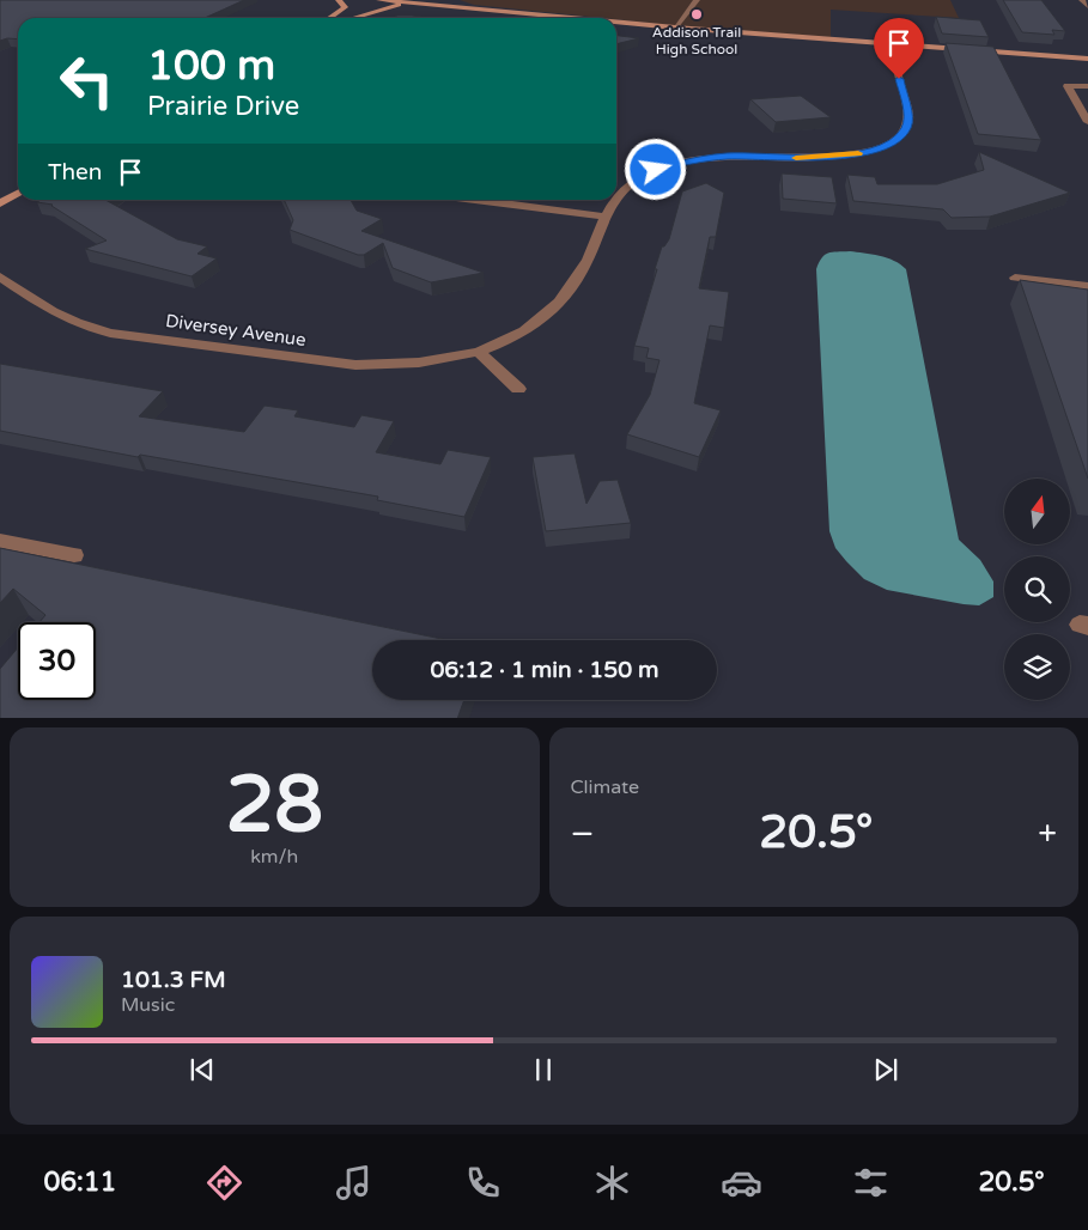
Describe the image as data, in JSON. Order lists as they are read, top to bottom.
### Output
{
  "streets": {
    "street": ["Diversey Avenue"]
  },
  "places": ["Addison Trail High School"],
  "north": "top",
  "page": {
    "turn": ["100 m", "Prairie Drive"],
    "then": "Then",
    "limit": "30",
    "trip": "06:12 · 1 min · 150 m",
    "tile": [
      ["28", "km/h"],
      "Climate"
    ],
    "heat": ["−", "20.5°", "+"],
    "song": ["101.3 FM", "Music"],
    "tabs": ["06:11", "20.5°"]
  }
}
